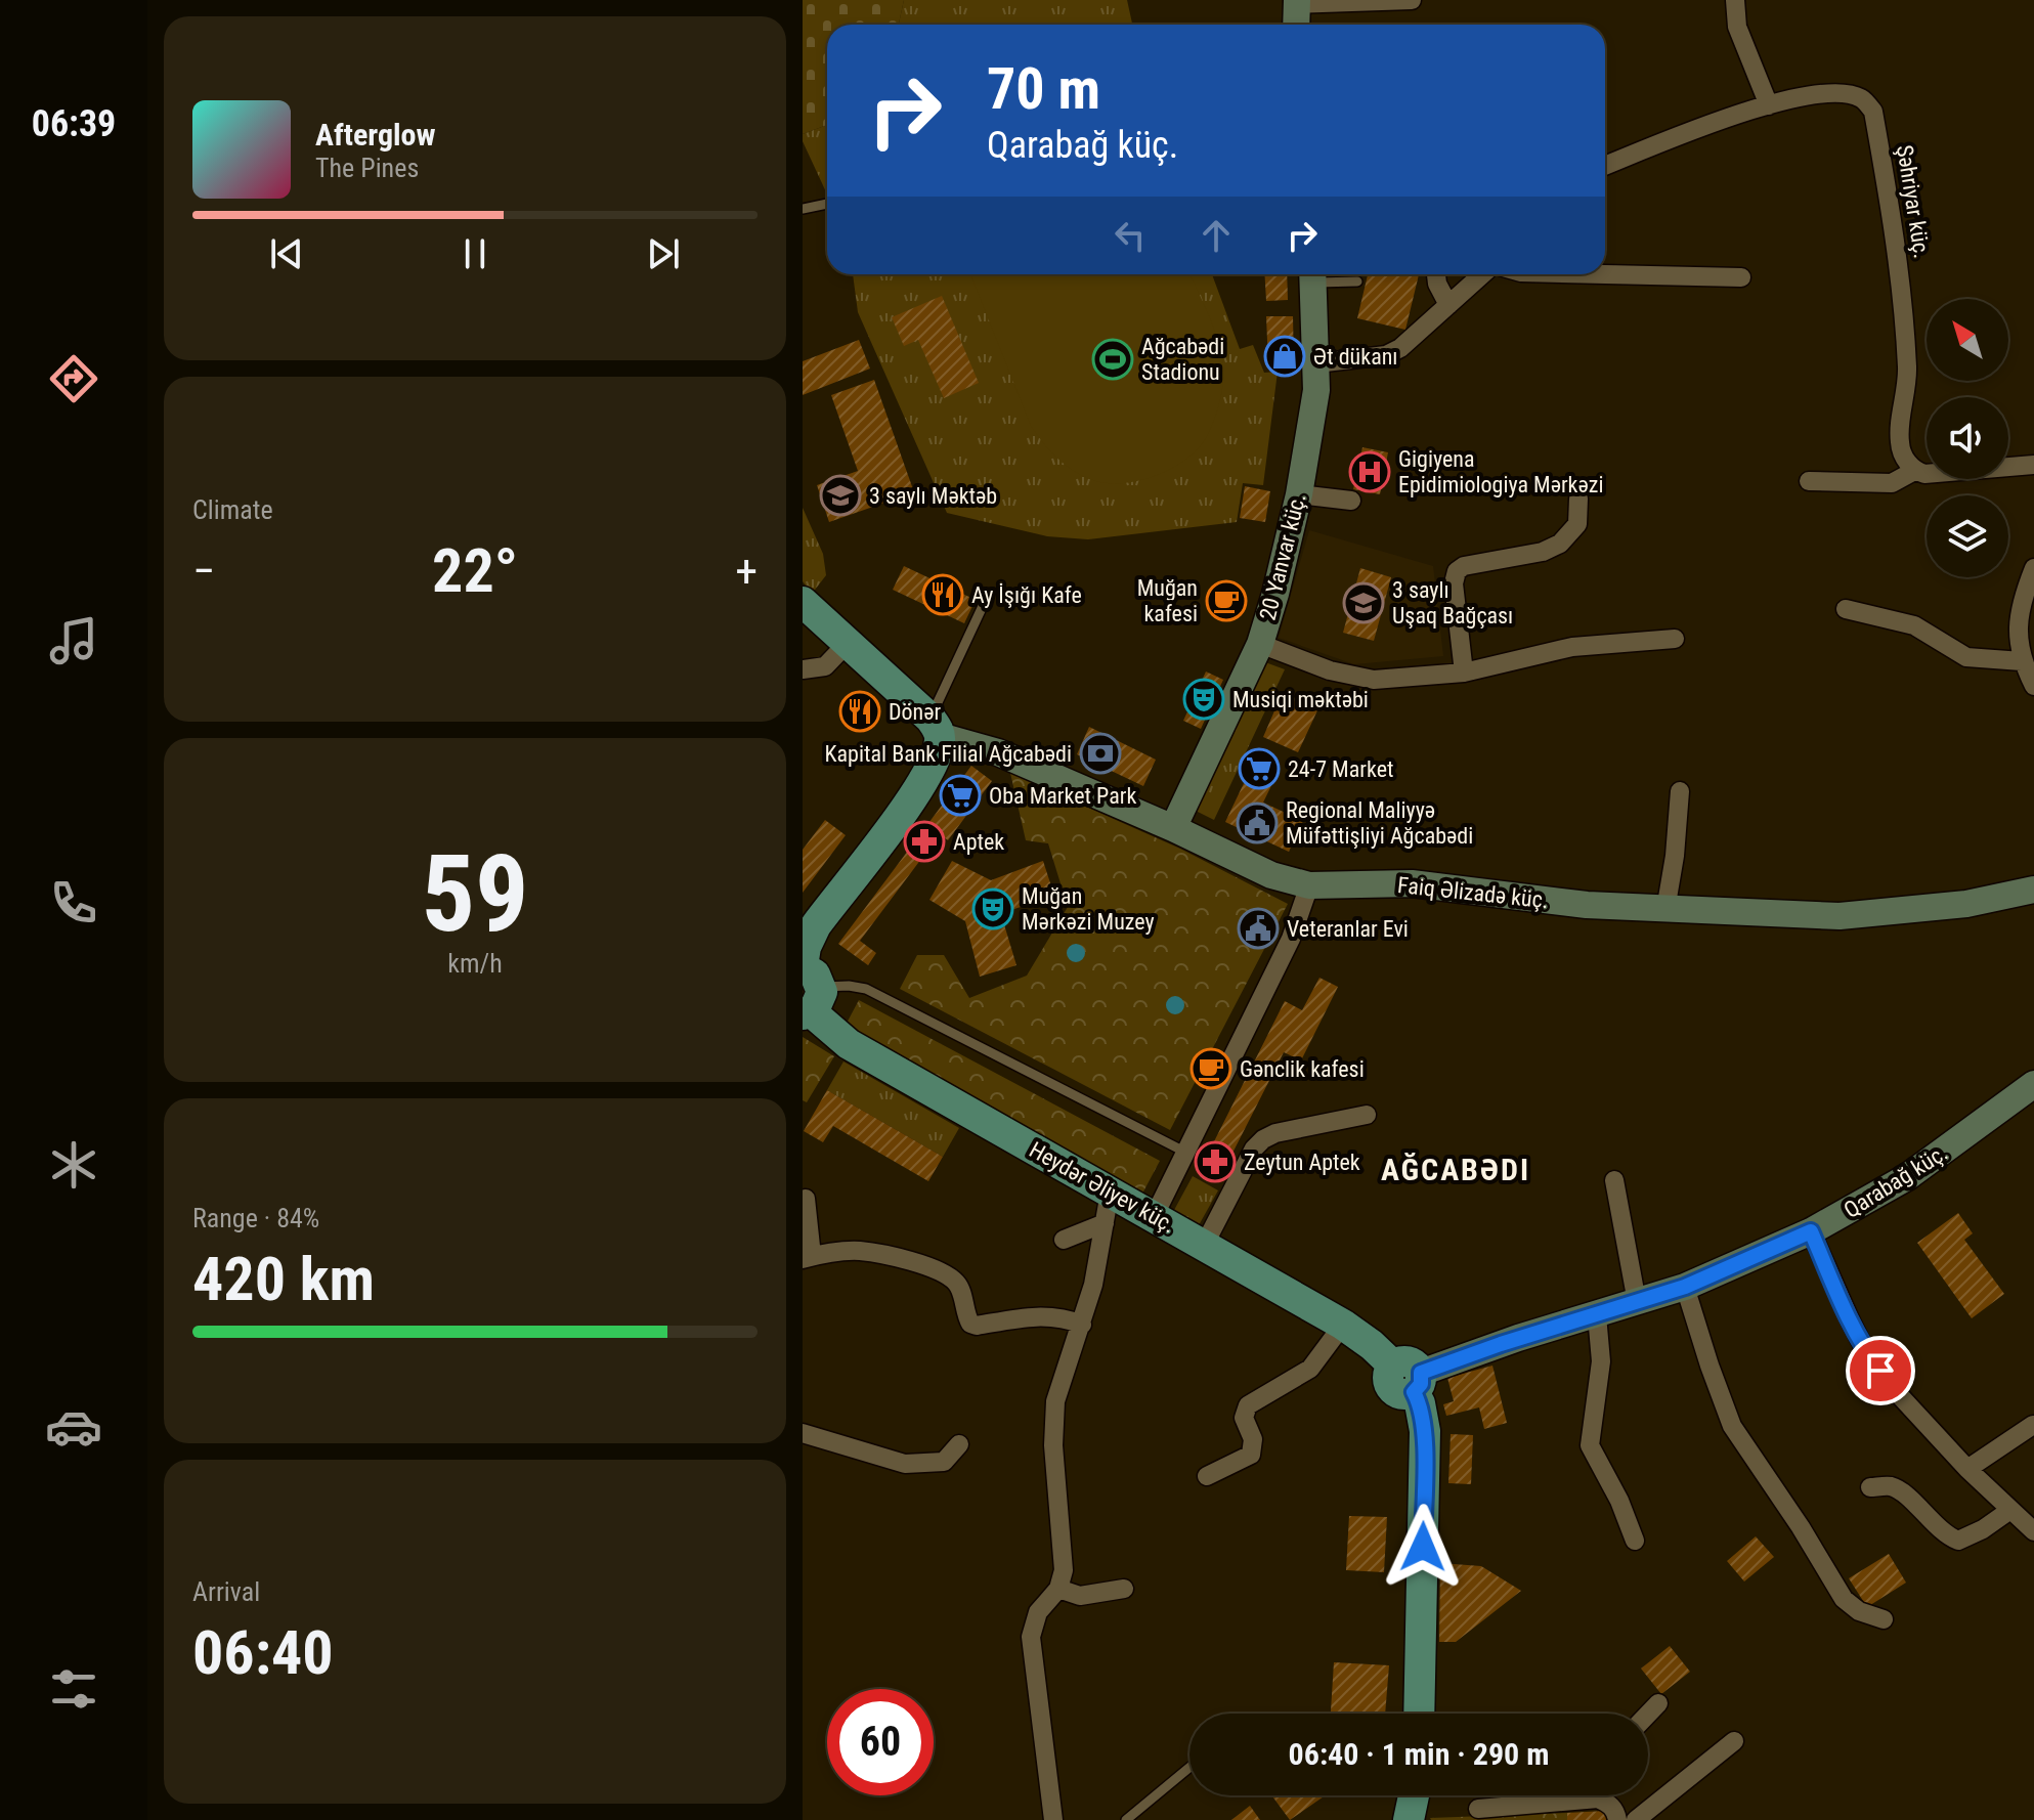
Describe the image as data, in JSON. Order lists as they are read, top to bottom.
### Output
{
  "streets": {
    "main road": ["Faiq Əlizadə küç.", "Heydər Əliyev küç."],
    "street": ["Şəhriyar küç.", "20 Yanvar küç.", "Qarabağ küç."]
  },
  "crossings": [
    ["20 Yanvar küç.", "Faiq Əlizadə küç."],
    ["Qarabağ küç.", "Heydər Əliyev küç."]
  ],
  "districts": ["AĞCABƏDI"],
  "places": {
    "shop": ["Әt dükanı"],
    "sports": ["Ağcabədi Stadionu"],
    "hospital": ["Gigiyena Epidimiologiya Mərkəzi"],
    "school or university": ["3 saylı Məktəb", "3 saylı Uşaq Bağçası"],
    "restaurant": ["Ay İşığı Kafe", "Dönər"],
    "cafe": ["Muğan kafesi", "Gənclik kafesi"],
    "theatre": ["Musiqi məktəbi", "Muğan Mərkəzi Muzey"],
    "bank": ["Kapital Bank Filial Ağcabədi"],
    "supermarket": ["24-7 Market", "Oba Market Park"],
    "public building": ["Regional Maliyyə Müfəttişliyi Ağcabədi", "Veteranlar Evi"],
    "pharmacy": ["Aptek", "Zeytun Aptek"]
  },
  "north": "top left",
  "page": {
    "tabs": "06:39",
    "turn": ["70 m", "Qarabağ küç."],
    "song": ["Afterglow", "The Pines"],
    "tile": [
      "Climate",
      ["59", "km/h"],
      ["Range · 84%", "420 km"],
      ["Arrival", "06:40"]
    ],
    "heat": ["−", "22°", "+"],
    "limit": "60",
    "trip": "06:40 · 1 min · 290 m"
  }
}
